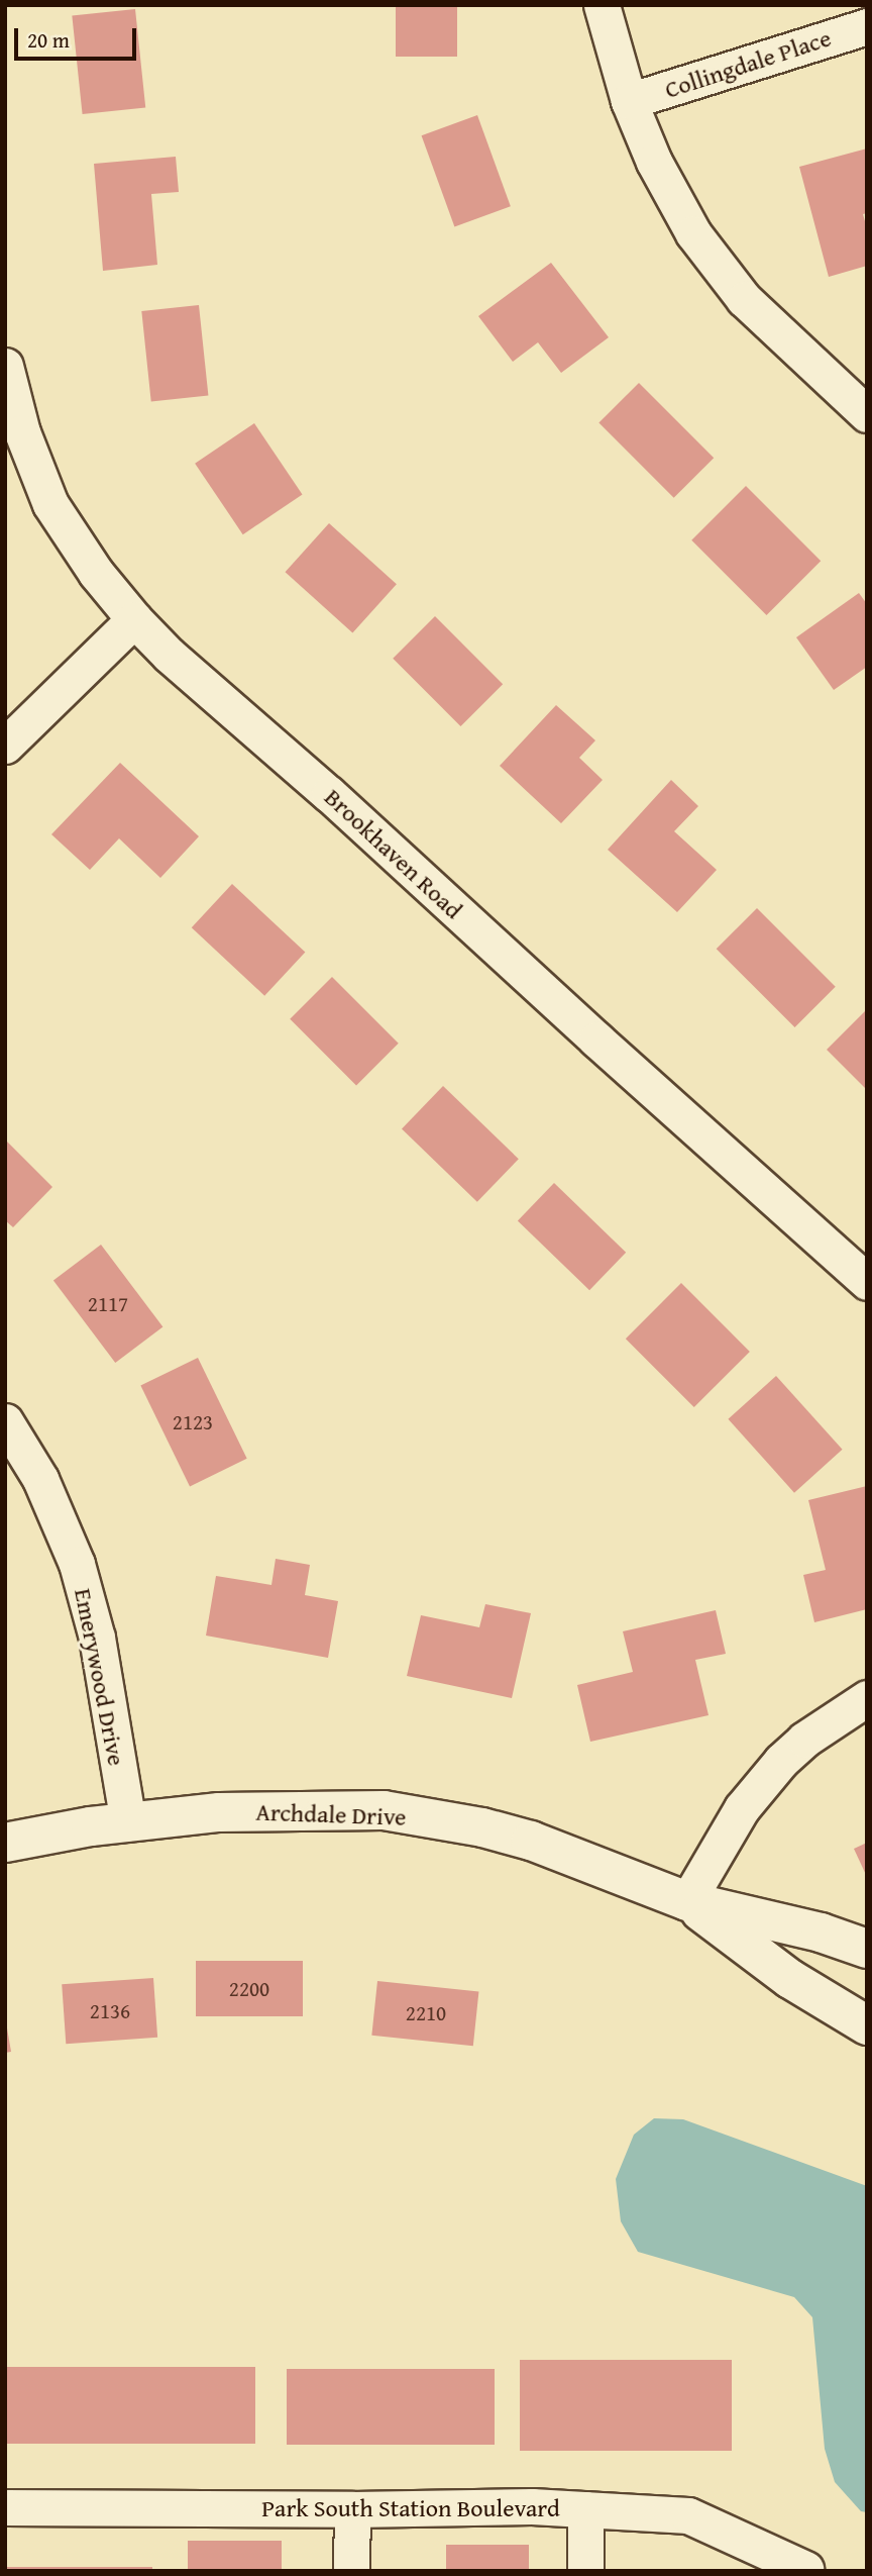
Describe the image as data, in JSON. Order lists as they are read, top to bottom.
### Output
{
  "streets": {
    "street": [
      "Collingdale Place",
      "Brookhaven Road",
      "Emerywood Drive",
      "Archdale Drive",
      "Park South Station Boulevard"
    ]
  },
  "crossings": [
    ["Emerywood Drive", "Archdale Drive"]
  ],
  "house_numbers": [
    "2117",
    "2123",
    "2200",
    "2136",
    "2210"
  ],
  "scale_bar": "20 m"
}
